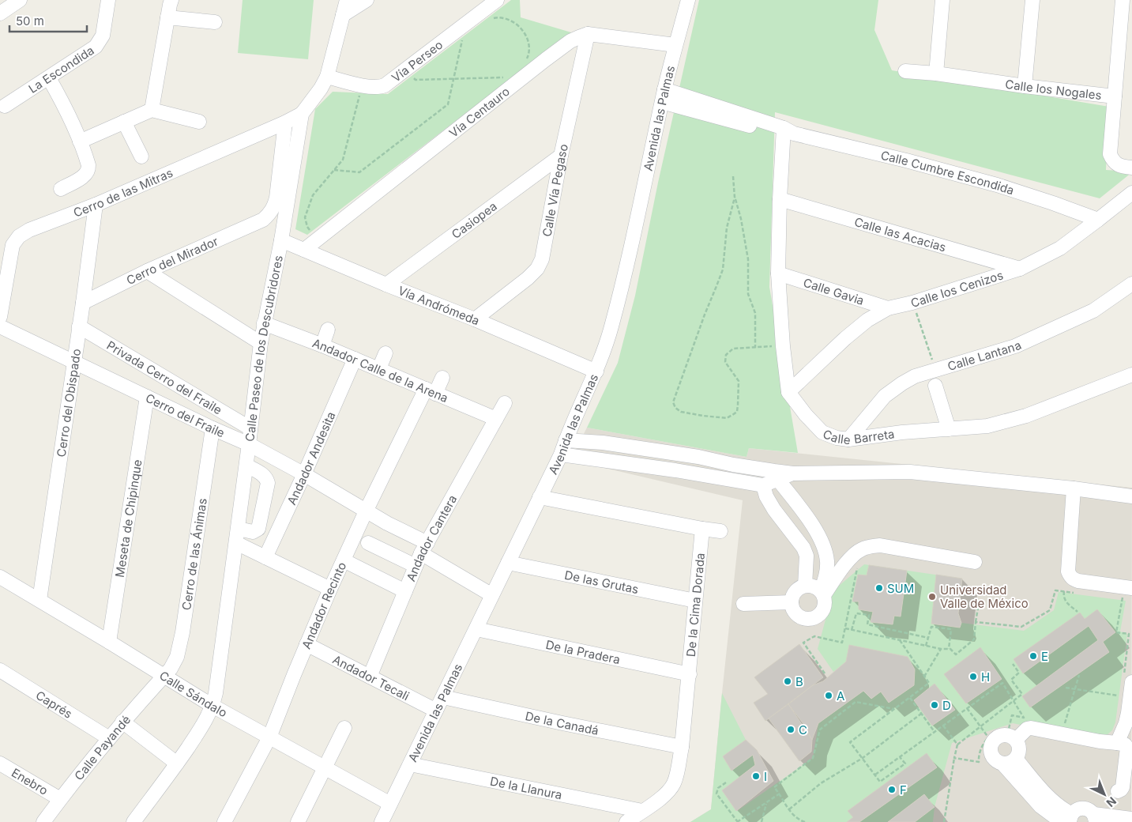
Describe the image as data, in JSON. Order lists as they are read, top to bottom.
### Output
{
  "streets": {
    "street": [
      "Vía Perseo",
      "La Escondida",
      "Calle los Nogales",
      "Vía Centauro",
      "Avenida las Palmas",
      "Calle Cumbre Escondida",
      "Calle Vía Pegaso",
      "Cerro de las Mitras",
      "Casiopea",
      "Calle las Acacias",
      "Cerro del Mirador",
      "Calle los Cenizos",
      "Calle Gavia",
      "Vía Andrómeda",
      "Calle Paseo de los Descubridores",
      "Calle Lantana",
      "Andador Calle de la Arena",
      "Privada Cerro del Fraile",
      "Cerro del Obispado",
      "Cerro del Fraile",
      "Calle Barreta",
      "Andador Andesita",
      "Meseta de Chipinque",
      "Andador Cantera",
      "Cerro de las Ánimas",
      "De las Grutas",
      "De la Cima Dorada",
      "Andador Recinto",
      "De la Pradera",
      "Andador Tecali",
      "Calle Sándalo",
      "Caprés",
      "De la Canadá",
      "Calle Payandé",
      "Enebro",
      "De la Llanura"
    ]
  },
  "crossings": [
    ["Vía Perseo", "Calle Paseo de los Descubridores"],
    ["Vía Centauro", "Calle Vía Pegaso"],
    ["Vía Centauro", "Vía Andrómeda"],
    ["Avenida las Palmas", "Calle Cumbre Escondida"],
    ["Avenida las Palmas", "Vía Andrómeda"],
    ["Avenida las Palmas", "De las Grutas"],
    ["Avenida las Palmas", "De la Pradera"],
    ["Avenida las Palmas", "Andador Tecali"],
    ["Avenida las Palmas", "Calle Sándalo"],
    ["Avenida las Palmas", "De la Canadá"],
    ["Avenida las Palmas", "De la Llanura"],
    ["Calle Cumbre Escondida", "Calle los Cenizos"],
    ["Calle Vía Pegaso", "Casiopea"],
    ["Calle Vía Pegaso", "Vía Andrómeda"],
    ["Cerro de las Mitras", "Cerro del Mirador"],
    ["Cerro de las Mitras", "Calle Paseo de los Descubridores"],
    ["Cerro de las Mitras", "Cerro del Obispado"],
    ["Casiopea", "Vía Andrómeda"],
    ["Calle las Acacias", "Calle los Cenizos"],
    ["Cerro del Mirador", "Cerro del Obispado"],
    ["Calle los Cenizos", "Calle Gavia"],
    ["Calle los Cenizos", "Calle Barreta"],
    ["Vía Andrómeda", "Calle Paseo de los Descubridores"],
    ["Calle Paseo de los Descubridores", "Andador Calle de la Arena"],
    ["Calle Paseo de los Descubridores", "Privada Cerro del Fraile"],
    ["Calle Paseo de los Descubridores", "Cerro del Fraile"],
    ["Calle Paseo de los Descubridores", "Calle Sándalo"],
    ["Calle Lantana", "Calle Barreta"],
    ["Andador Calle de la Arena", "Andador Andesita"],
    ["Andador Calle de la Arena", "Andador Cantera"],
    ["Andador Calle de la Arena", "Andador Recinto"],
    ["Privada Cerro del Fraile", "Cerro del Obispado"],
    ["Cerro del Obispado", "Cerro del Fraile"],
    ["Cerro del Obispado", "Calle Sándalo"],
    ["Cerro del Fraile", "Andador Andesita"],
    ["Cerro del Fraile", "Meseta de Chipinque"],
    ["Cerro del Fraile", "Andador Cantera"],
    ["Cerro del Fraile", "Cerro de las Ánimas"],
    ["Cerro del Fraile", "Andador Recinto"],
    ["Meseta de Chipinque", "Calle Sándalo"],
    ["Andador Cantera", "Andador Tecali"],
    ["Cerro de las Ánimas", "Calle Sándalo"],
    ["Cerro de las Ánimas", "Calle Payandé"],
    ["De las Grutas", "De la Cima Dorada"],
    ["De la Cima Dorada", "De la Pradera"],
    ["De la Cima Dorada", "De la Canadá"],
    ["De la Cima Dorada", "De la Llanura"],
    ["Andador Recinto", "Andador Tecali"],
    ["Andador Recinto", "Calle Sándalo"],
    ["Calle Sándalo", "Calle Payandé"],
    ["Caprés", "Calle Payandé"],
    ["Calle Payandé", "Enebro"]
  ],
  "places": [
    "SUM",
    "Universidad Valle de México",
    "E",
    "H",
    "B",
    "A",
    "D",
    "C",
    "I",
    "F"
  ],
  "scale_bar": "50 m",
  "north": "bottom right"
}
